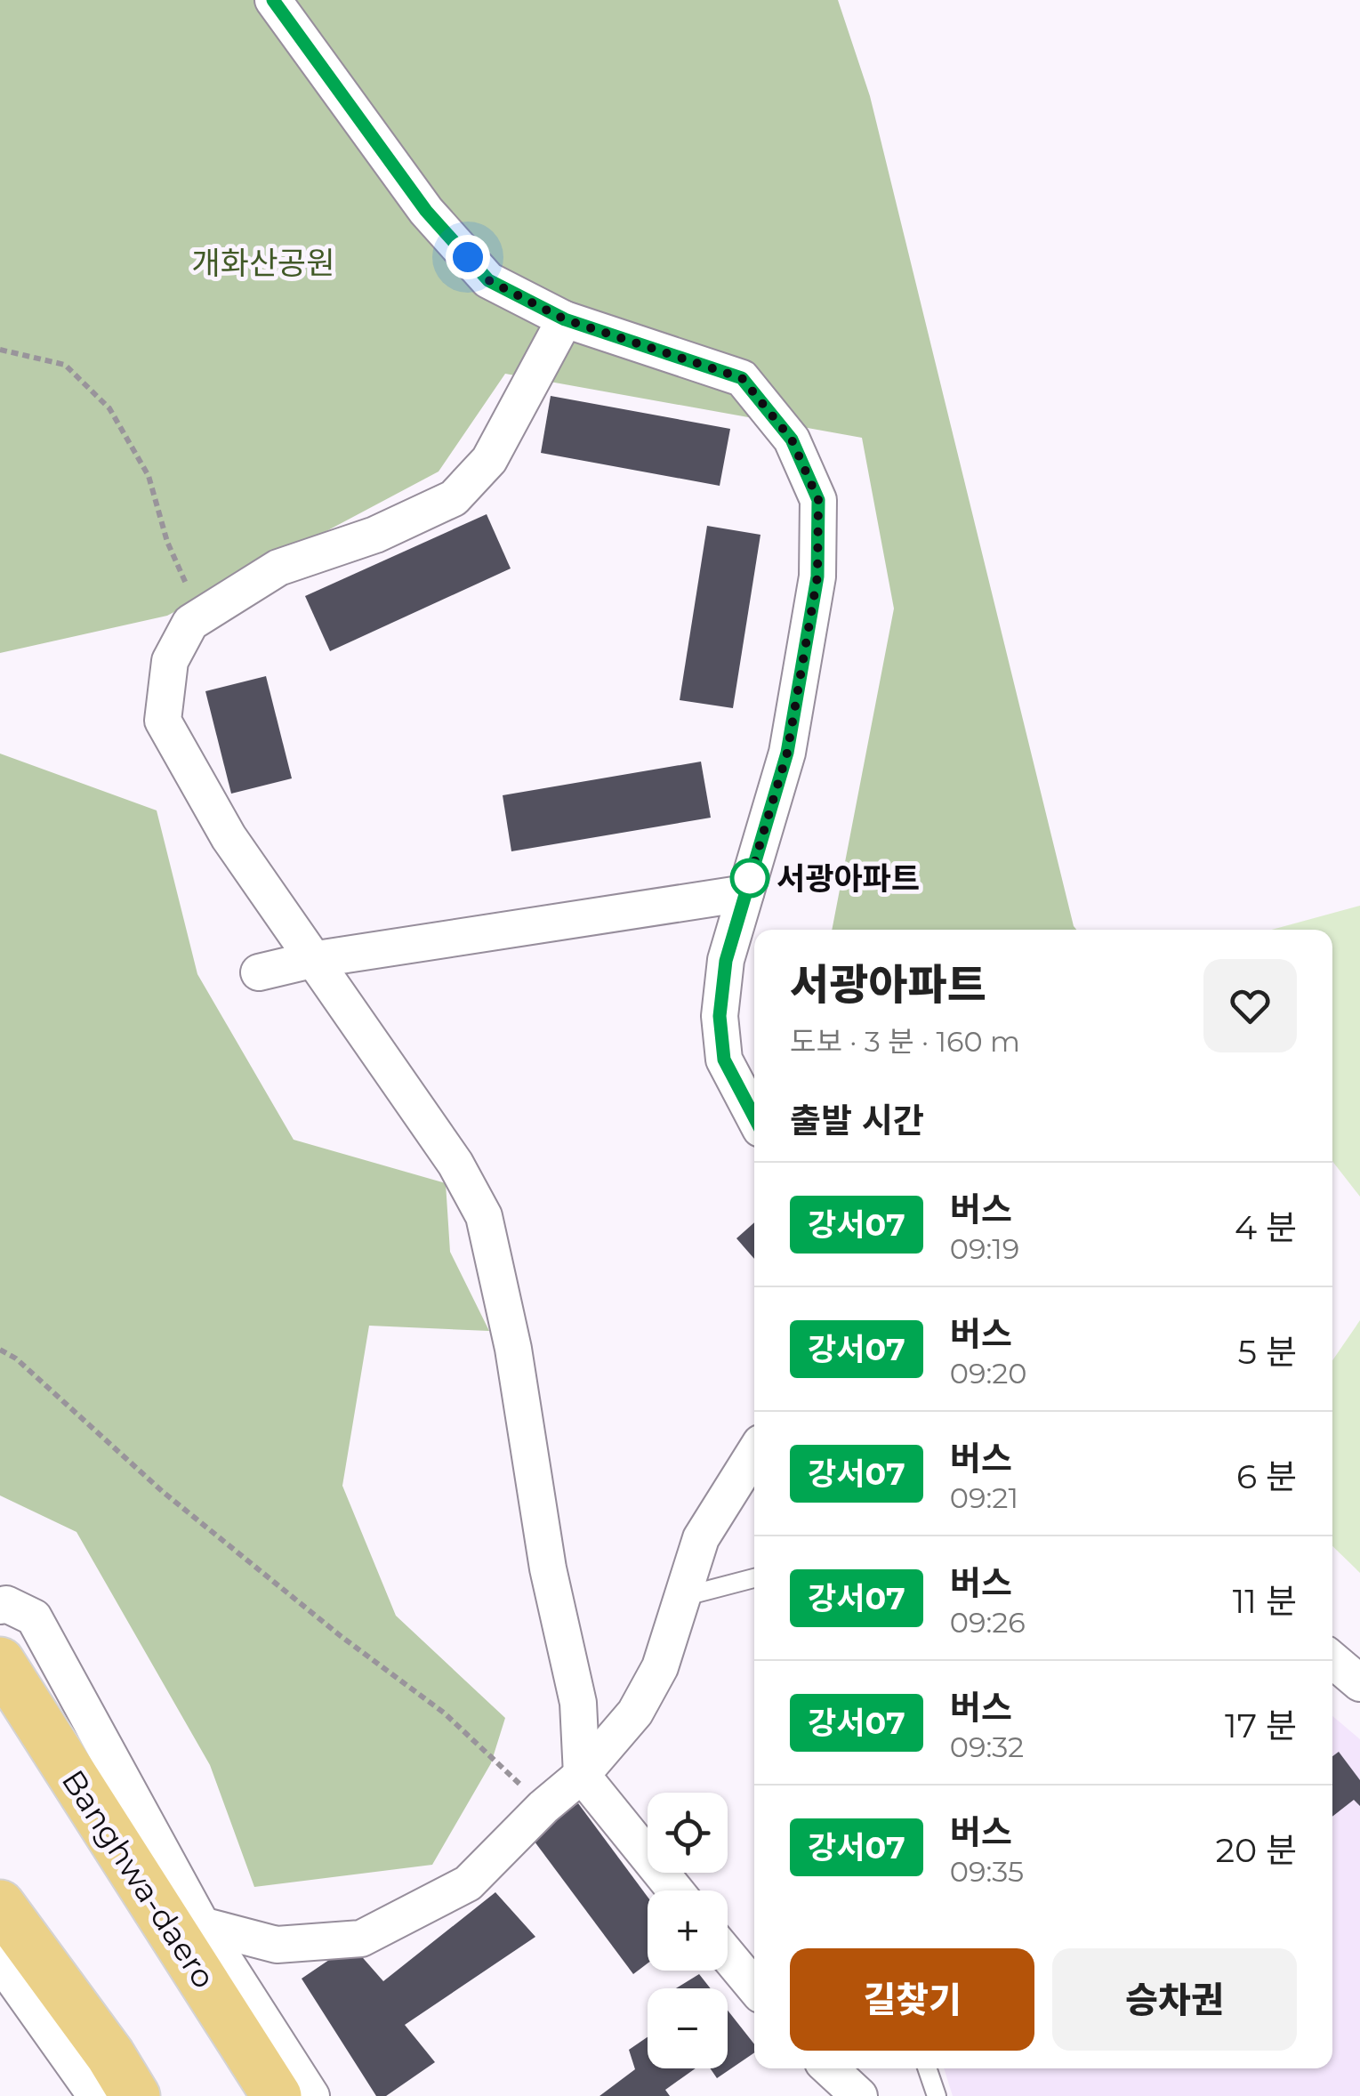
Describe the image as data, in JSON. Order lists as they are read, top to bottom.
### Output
{
  "streets": {
    "main road": ["Banghwa-daero"]
  },
  "parks": ["개화산공원"],
  "places": ["서광아파트"],
  "lines": ["bus line 강서07"],
  "page": {
    "heading": [
      ["서광아파트", "도보 · 3 분 · 160 m"],
      "출발 시간"
    ],
    "list": [
      {
        "mark": "강서07",
        "name": "버스",
        "note": "09:19",
        "value": "4 분"
      },
      {
        "mark": "강서07",
        "name": "버스",
        "note": "09:20",
        "value": "5 분"
      },
      {
        "mark": "강서07",
        "name": "버스",
        "note": "09:21",
        "value": "6 분"
      },
      {
        "mark": "강서07",
        "name": "버스",
        "note": "09:26",
        "value": "11 분"
      },
      {
        "mark": "강서07",
        "name": "버스",
        "note": "09:32",
        "value": "17 분"
      },
      {
        "mark": "강서07",
        "name": "버스",
        "note": "09:35",
        "value": "20 분"
      }
    ],
    "map_buttons": ["+", "−"],
    "buttons": ["길찾기", "승차권"]
  }
}
